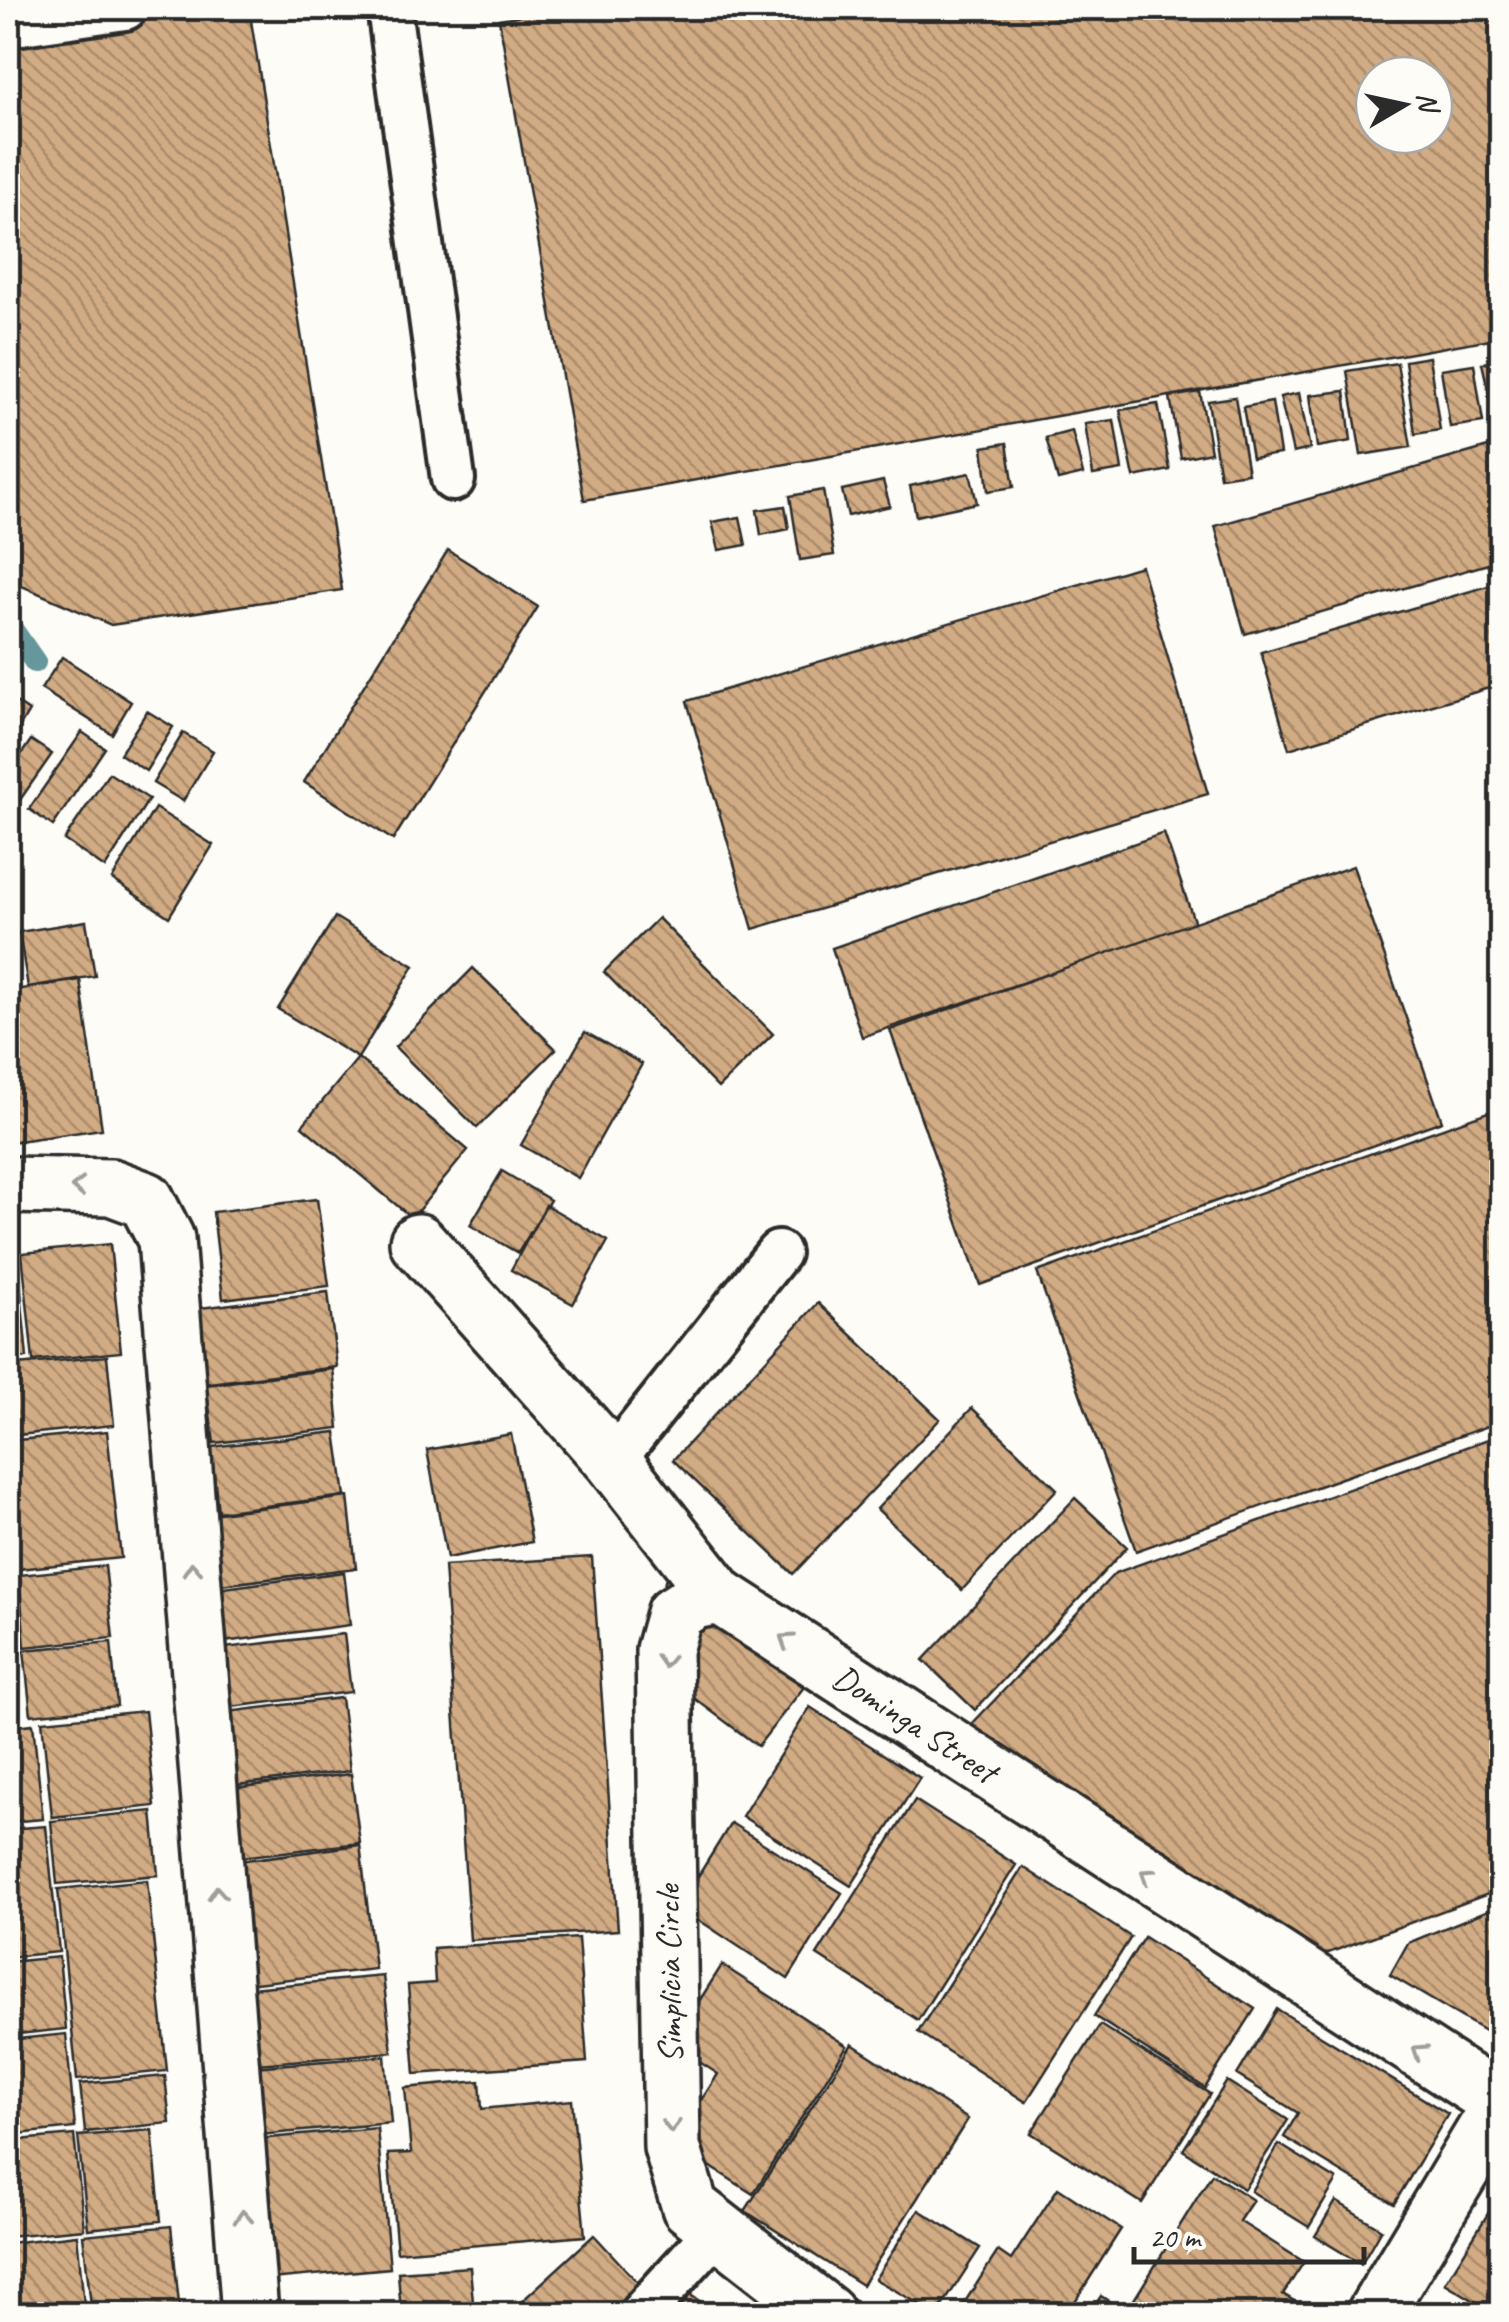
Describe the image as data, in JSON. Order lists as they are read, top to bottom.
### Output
{
  "streets": {
    "street": ["Dominga Street", "Simplicia Circle"]
  },
  "crossings": [
    ["Dominga Street", "Simplicia Circle"]
  ],
  "one_way": ["Dominga Street", "Simplicia Circle"],
  "scale_bar": "20 m",
  "north": "right"
}
